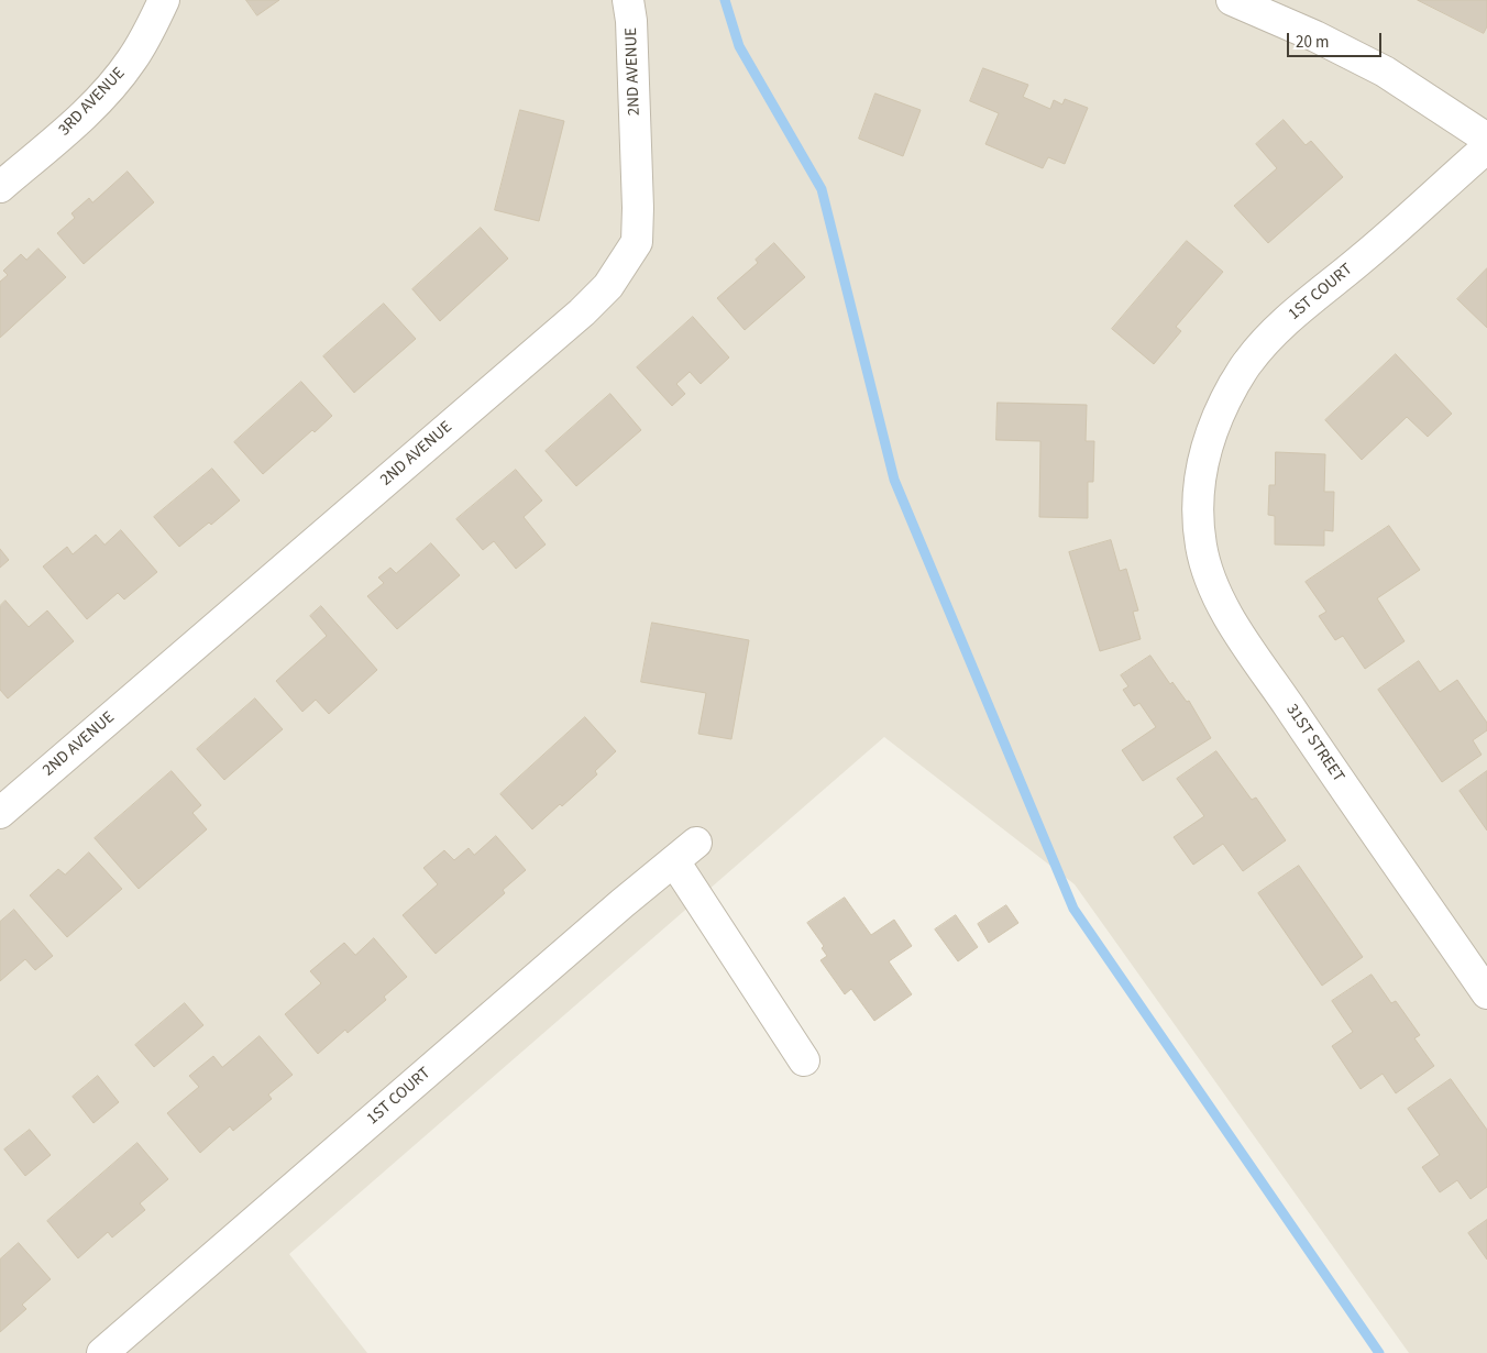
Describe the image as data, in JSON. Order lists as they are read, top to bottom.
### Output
{
  "streets": {
    "street": [
      "2ND AVENUE",
      "3RD AVENUE",
      "1ST COURT",
      "31ST STREET"
    ]
  },
  "crossings": [
    ["1ST COURT", "31ST STREET"]
  ],
  "scale_bar": "20 m"
}
